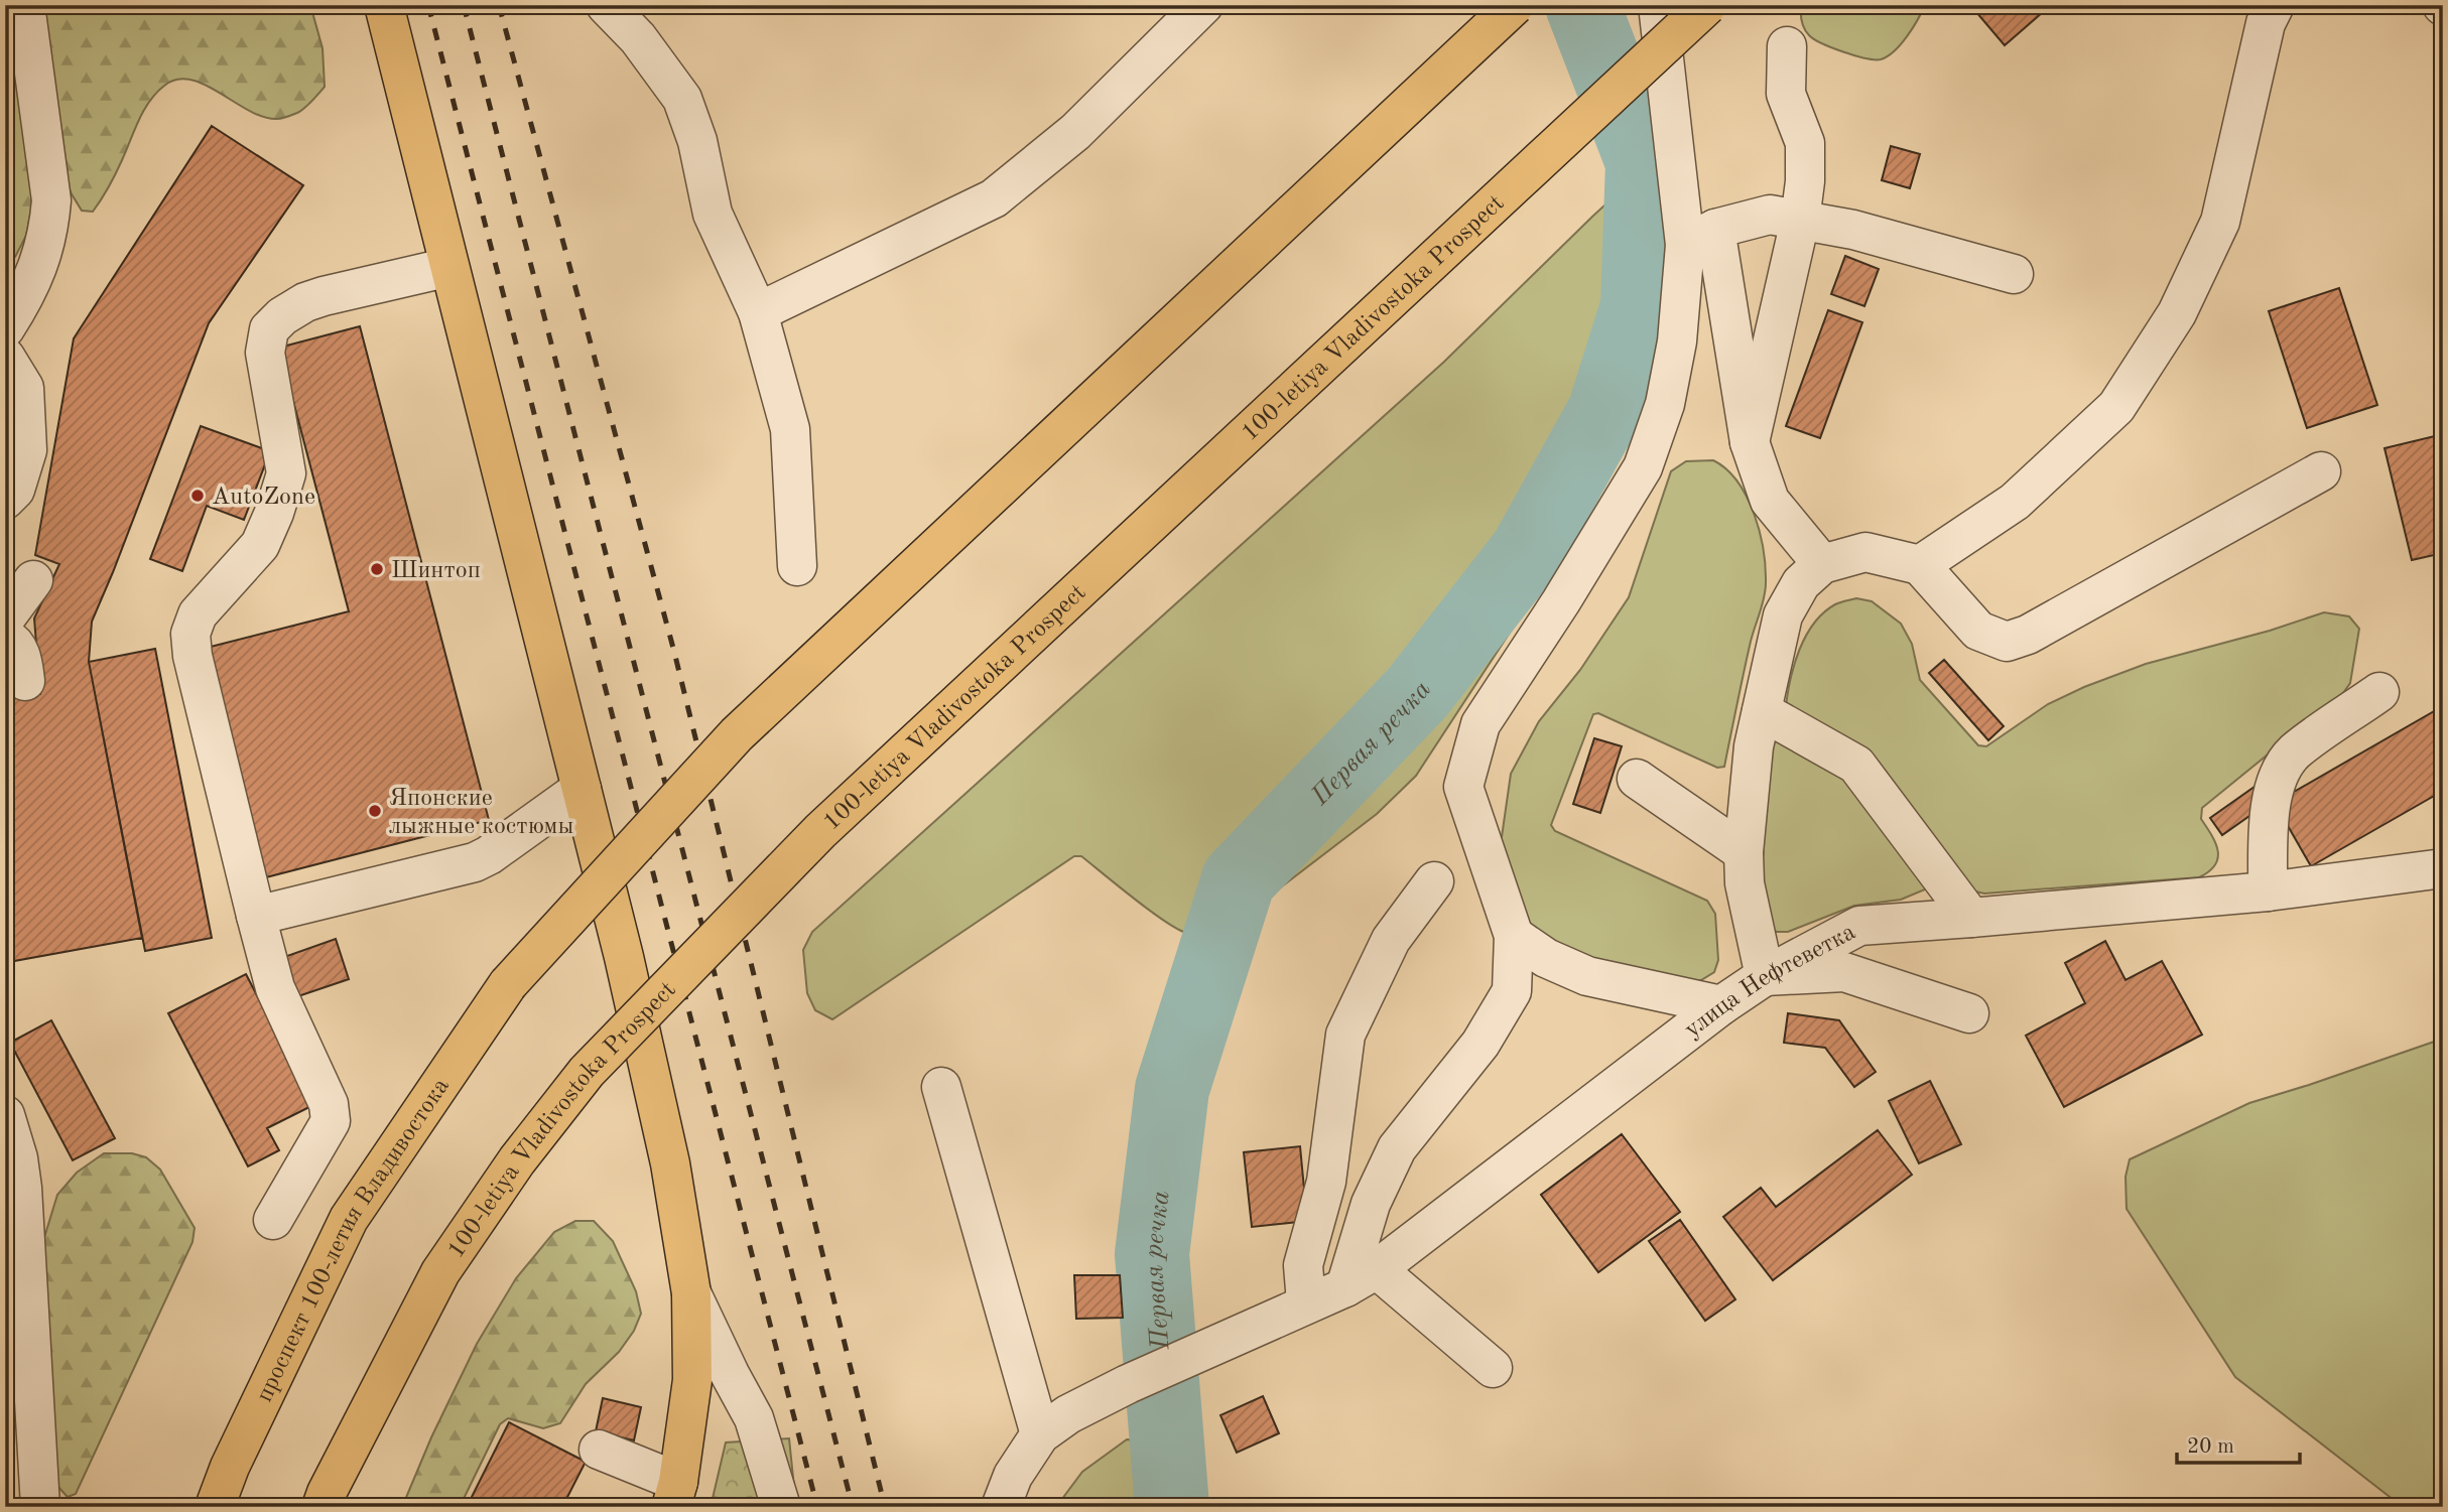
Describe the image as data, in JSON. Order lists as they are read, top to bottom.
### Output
{
  "streets": {
    "main road": ["100-letiya Vladivostoka Prospect"],
    "street": ["улица Нефтеветка"]
  },
  "water": ["Первая речка"],
  "places": ["AutoZone", "Шинтоп", "Японские лыжные костюмы"],
  "scale_bar": "20 m"
}
